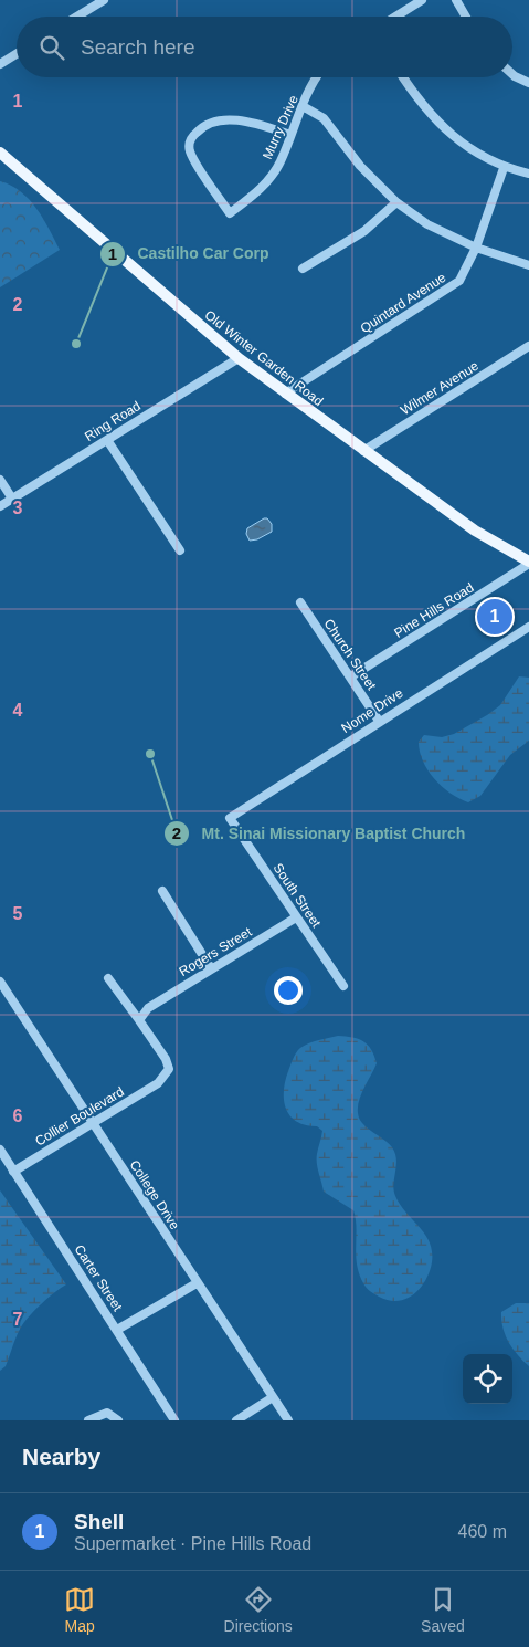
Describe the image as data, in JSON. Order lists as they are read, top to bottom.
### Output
{
  "streets": {
    "main road": ["Old Winter Garden Road"],
    "street": [
      "Murry Drive",
      "Quintard Avenue",
      "Wilmer Avenue",
      "Ring Road",
      "Pine Hills Road",
      "Church Street",
      "Nome Drive",
      "South Street",
      "Rogers Street",
      "Collier Boulevard",
      "College Drive",
      "Carter Street"
    ]
  },
  "crossings": [
    ["Quintard Avenue", "Old Winter Garden Road"],
    ["Old Winter Garden Road", "Wilmer Avenue"],
    ["Old Winter Garden Road", "Ring Road"],
    ["Old Winter Garden Road", "Pine Hills Road"],
    ["Pine Hills Road", "Church Street"],
    ["Church Street", "Nome Drive"],
    ["Nome Drive", "South Street"],
    ["South Street", "Rogers Street"],
    ["Rogers Street", "Collier Boulevard"],
    ["Collier Boulevard", "College Drive"],
    ["Collier Boulevard", "Carter Street"]
  ],
  "places": ["Castilho Car Corp", "Mt. Sinai Missionary Baptist Church"],
  "page": {
    "search": "Search here",
    "pins": "1",
    "heading": "Nearby",
    "list": [
      {
        "mark": "1",
        "name": "Shell",
        "note": "Supermarket · Pine Hills Road",
        "value": "460 m"
      }
    ],
    "nav": ["Map", "Directions", "Saved"]
  },
  "grid": {
    "rows": [
      "1",
      "2",
      "3",
      "4",
      "5",
      "6",
      "7"
    ]
  }
}
